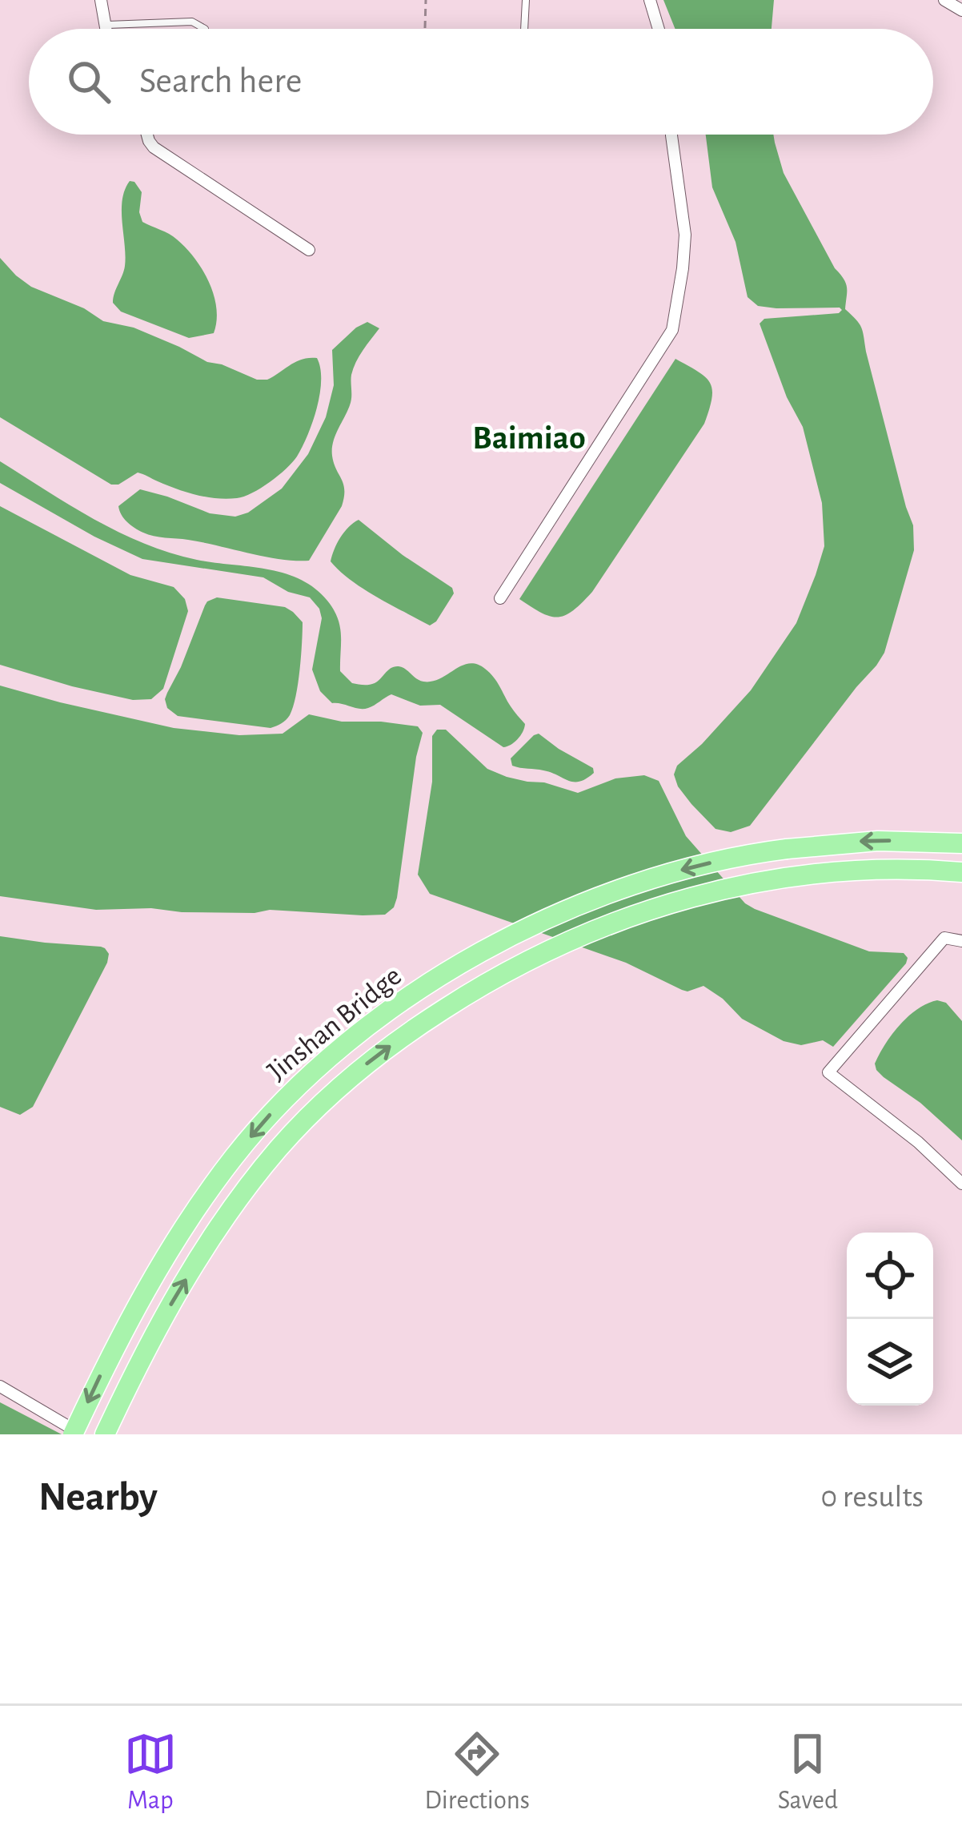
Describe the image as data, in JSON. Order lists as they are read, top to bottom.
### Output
{
  "streets": {
    "highway": ["Jinshan Bridge"]
  },
  "districts": ["Baimiao"],
  "page": {
    "search": "Search here",
    "heading": ["Nearby", "0 results"],
    "nav": ["Map", "Directions", "Saved"]
  }
}
